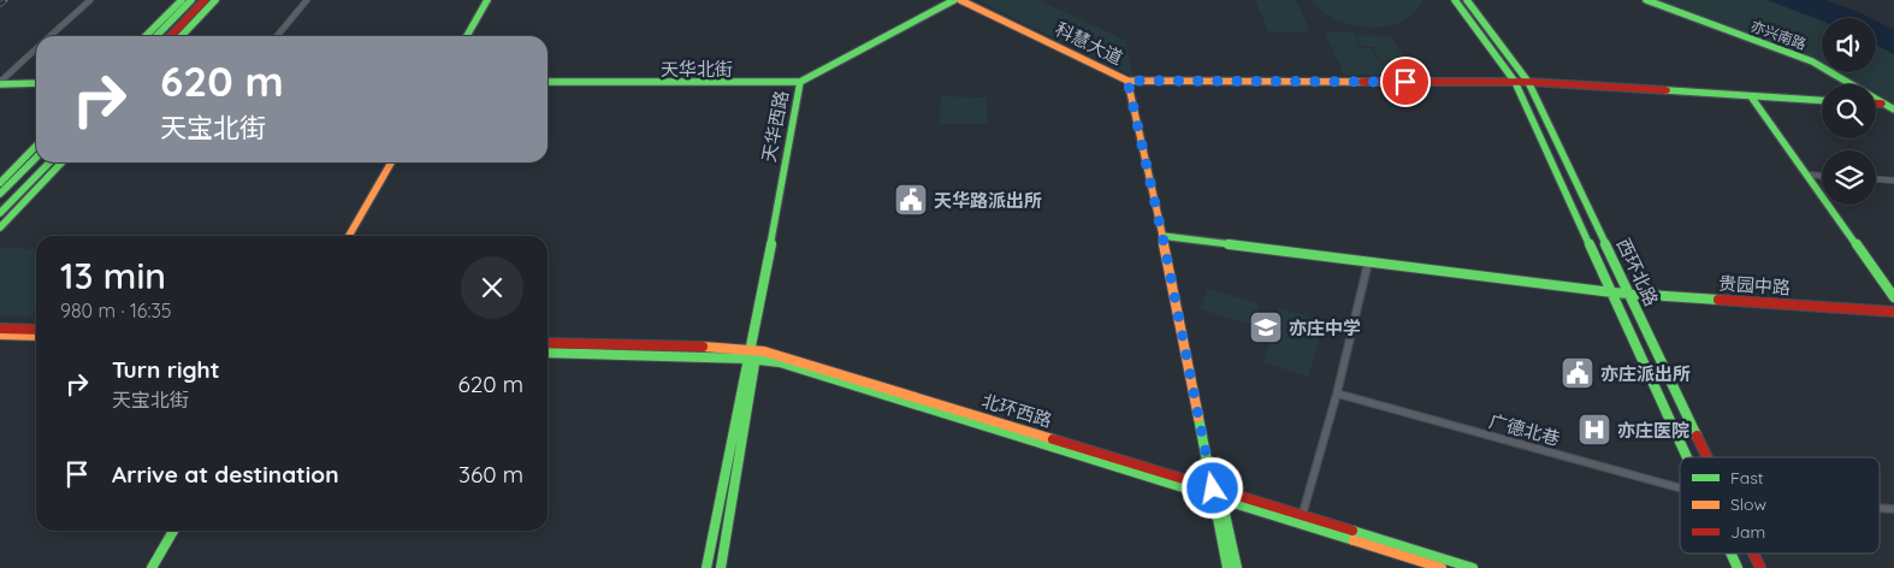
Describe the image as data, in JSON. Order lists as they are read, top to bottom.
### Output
{
  "streets": {
    "street": [
      "亦兴南路",
      "科慧大道",
      "天华北街",
      "天华西路",
      "西环北路",
      "贵园中路",
      "北环西路",
      "广德北巷"
    ]
  },
  "crossings": [
    ["科慧大道", "贵园中路"],
    ["科慧大道", "北环西路"],
    ["天华北街", "天华西路"],
    ["天华西路", "北环西路"],
    ["西环北路", "贵园中路"]
  ],
  "places": {
    "public building": ["天华路派出所", "亦庄派出所"],
    "school or university": ["亦庄中学"],
    "hospital": ["亦庄医院"]
  },
  "legend": ["Fast", "Slow", "Jam"],
  "page": {
    "turn": ["620 m", "天宝北街"],
    "heading": ["13 min", "980 m · 16:35"],
    "list": [
      {
        "name": "Turn right",
        "note": "天宝北街",
        "value": "620 m"
      },
      {
        "name": "Arrive at destination",
        "value": "360 m"
      }
    ]
  }
}
